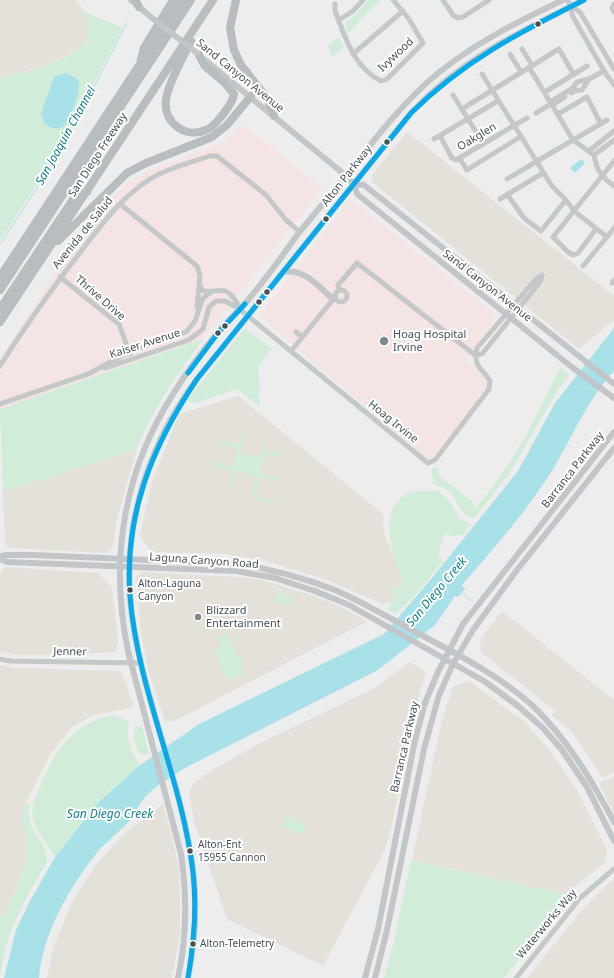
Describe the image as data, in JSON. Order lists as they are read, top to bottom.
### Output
{
  "streets": {
    "highway": ["San Diego Freeway"],
    "main road": [
      "Sand Canyon Avenue",
      "Alton Parkway",
      "Barranca Parkway",
      "Laguna Canyon Road"
    ],
    "street": [
      "Ivywood",
      "Oakglen",
      "Avenida de Salud",
      "Thrive Drive",
      "Kaiser Avenue",
      "Hoag Irvine",
      "Jenner",
      "Waterworks Way"
    ]
  },
  "crossings": [
    ["Sand Canyon Avenue", "Alton Parkway"],
    ["Alton Parkway", "Avenida de Salud"],
    ["Alton Parkway", "Kaiser Avenue"],
    ["Alton Parkway", "Hoag Irvine"],
    ["Alton Parkway", "Laguna Canyon Road"],
    ["Alton Parkway", "Jenner"],
    ["Avenida de Salud", "Thrive Drive"],
    ["Avenida de Salud", "Kaiser Avenue"],
    ["Thrive Drive", "Kaiser Avenue"],
    ["Kaiser Avenue", "Hoag Irvine"],
    ["Barranca Parkway", "Laguna Canyon Road"]
  ],
  "water": ["San Joaquin Channel", "San Diego Creek"],
  "places": [
    "Hoag Hospital Irvine",
    "Alton-Laguna Canyon",
    "Blizzard Entertainment",
    "Alton-Ent 15955 Cannon",
    "Alton-Telemetry"
  ]
}
